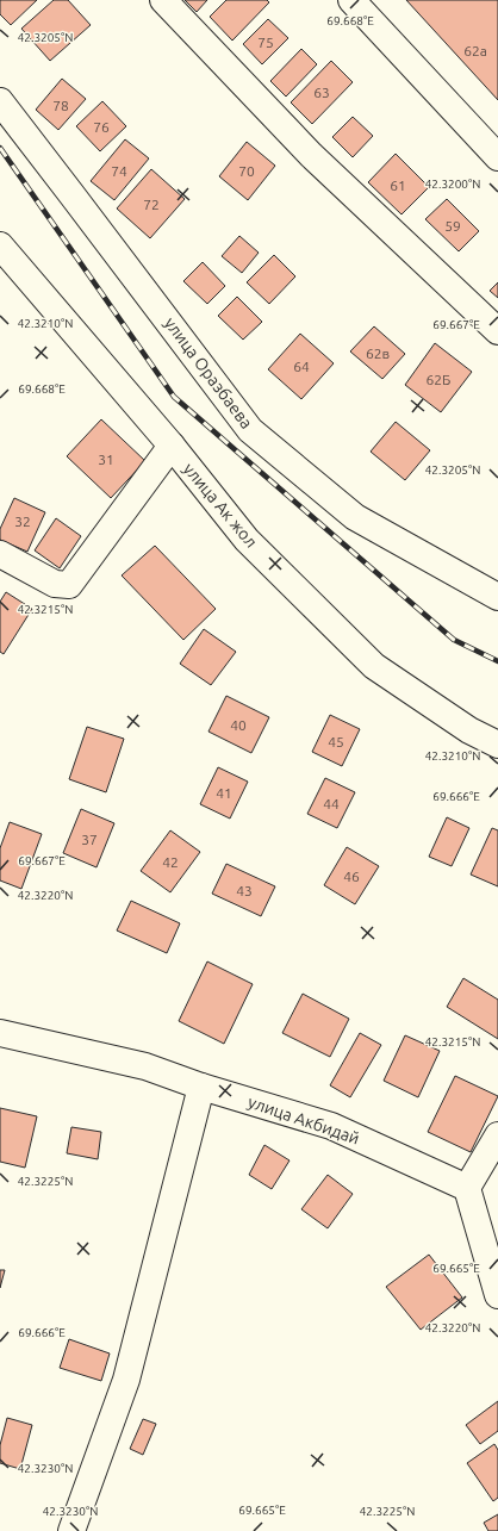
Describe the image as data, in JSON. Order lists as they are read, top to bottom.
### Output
{
  "streets": {
    "street": ["улица Оразбаева", "улица Ак жол", "улица Акбидай"]
  },
  "house_numbers": [
    "75",
    "62а",
    "63",
    "78",
    "76",
    "74",
    "70",
    "61",
    "72",
    "59",
    "62в",
    "64",
    "62Б",
    "31",
    "32",
    "40",
    "45",
    "41",
    "44",
    "37",
    "42",
    "46",
    "43"
  ],
  "coordinates": [
    "69.668°E",
    "42.3205°N",
    "42.3200°N",
    "42.3210°N",
    "69.667°E",
    "42.3215°N",
    "69.666°E",
    "42.3220°N",
    "42.3225°N",
    "69.665°E",
    "42.3230°N"
  ]
}
